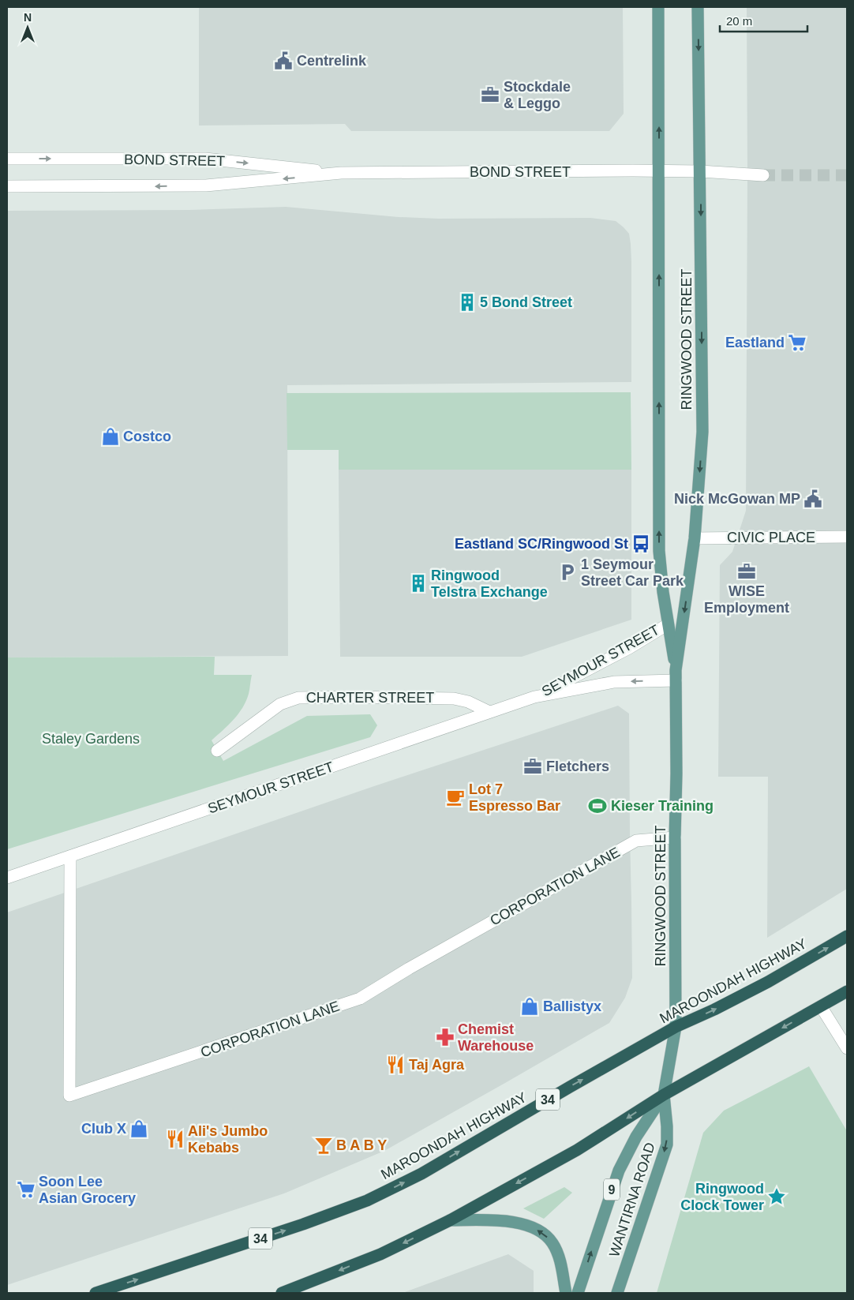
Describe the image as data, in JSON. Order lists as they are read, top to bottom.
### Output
{
  "streets": {
    "highway": ["MAROONDAH HIGHWAY", "34", "9"],
    "main road": ["RINGWOOD STREET", "WANTIRNA ROAD"],
    "street": [
      "BOND STREET",
      "CIVIC PLACE",
      "SEYMOUR STREET",
      "CHARTER STREET",
      "CORPORATION LANE"
    ]
  },
  "crossings": [
    ["BOND STREET", "RINGWOOD STREET"],
    ["RINGWOOD STREET", "CIVIC PLACE"],
    ["RINGWOOD STREET", "SEYMOUR STREET"],
    ["RINGWOOD STREET", "CORPORATION LANE"],
    ["RINGWOOD STREET", "MAROONDAH HIGHWAY"],
    ["RINGWOOD STREET", "9"],
    ["SEYMOUR STREET", "CHARTER STREET"],
    ["SEYMOUR STREET", "CORPORATION LANE"],
    ["MAROONDAH HIGHWAY", "9"],
    ["9", "WANTIRNA ROAD"]
  ],
  "parks": ["Staley Gardens"],
  "places": {
    "public building": ["Centrelink", "Nick McGowan MP"],
    "office": ["Stockdale & Leggo", "WISE Employment", "Fletchers"],
    "building": ["5 Bond Street", "Ringwood Telstra Exchange"],
    "supermarket": ["Eastland", "Soon Lee Asian Grocery"],
    "shop": ["Costco", "Ballistyx", "Club X"],
    "bus stop": ["Eastland SC/Ringwood St"],
    "parking": ["1 Seymour Street Car Park"],
    "cafe": ["Lot 7 Espresso Bar"],
    "sports": ["Kieser Training"],
    "pharmacy": ["Chemist Warehouse"],
    "restaurant": ["Taj Agra", "Ali's Jumbo Kebabs"],
    "bar": ["B A B Y"],
    "place": ["Ringwood Clock Tower"]
  },
  "scale_bar": "20 m",
  "north": "top"
}
